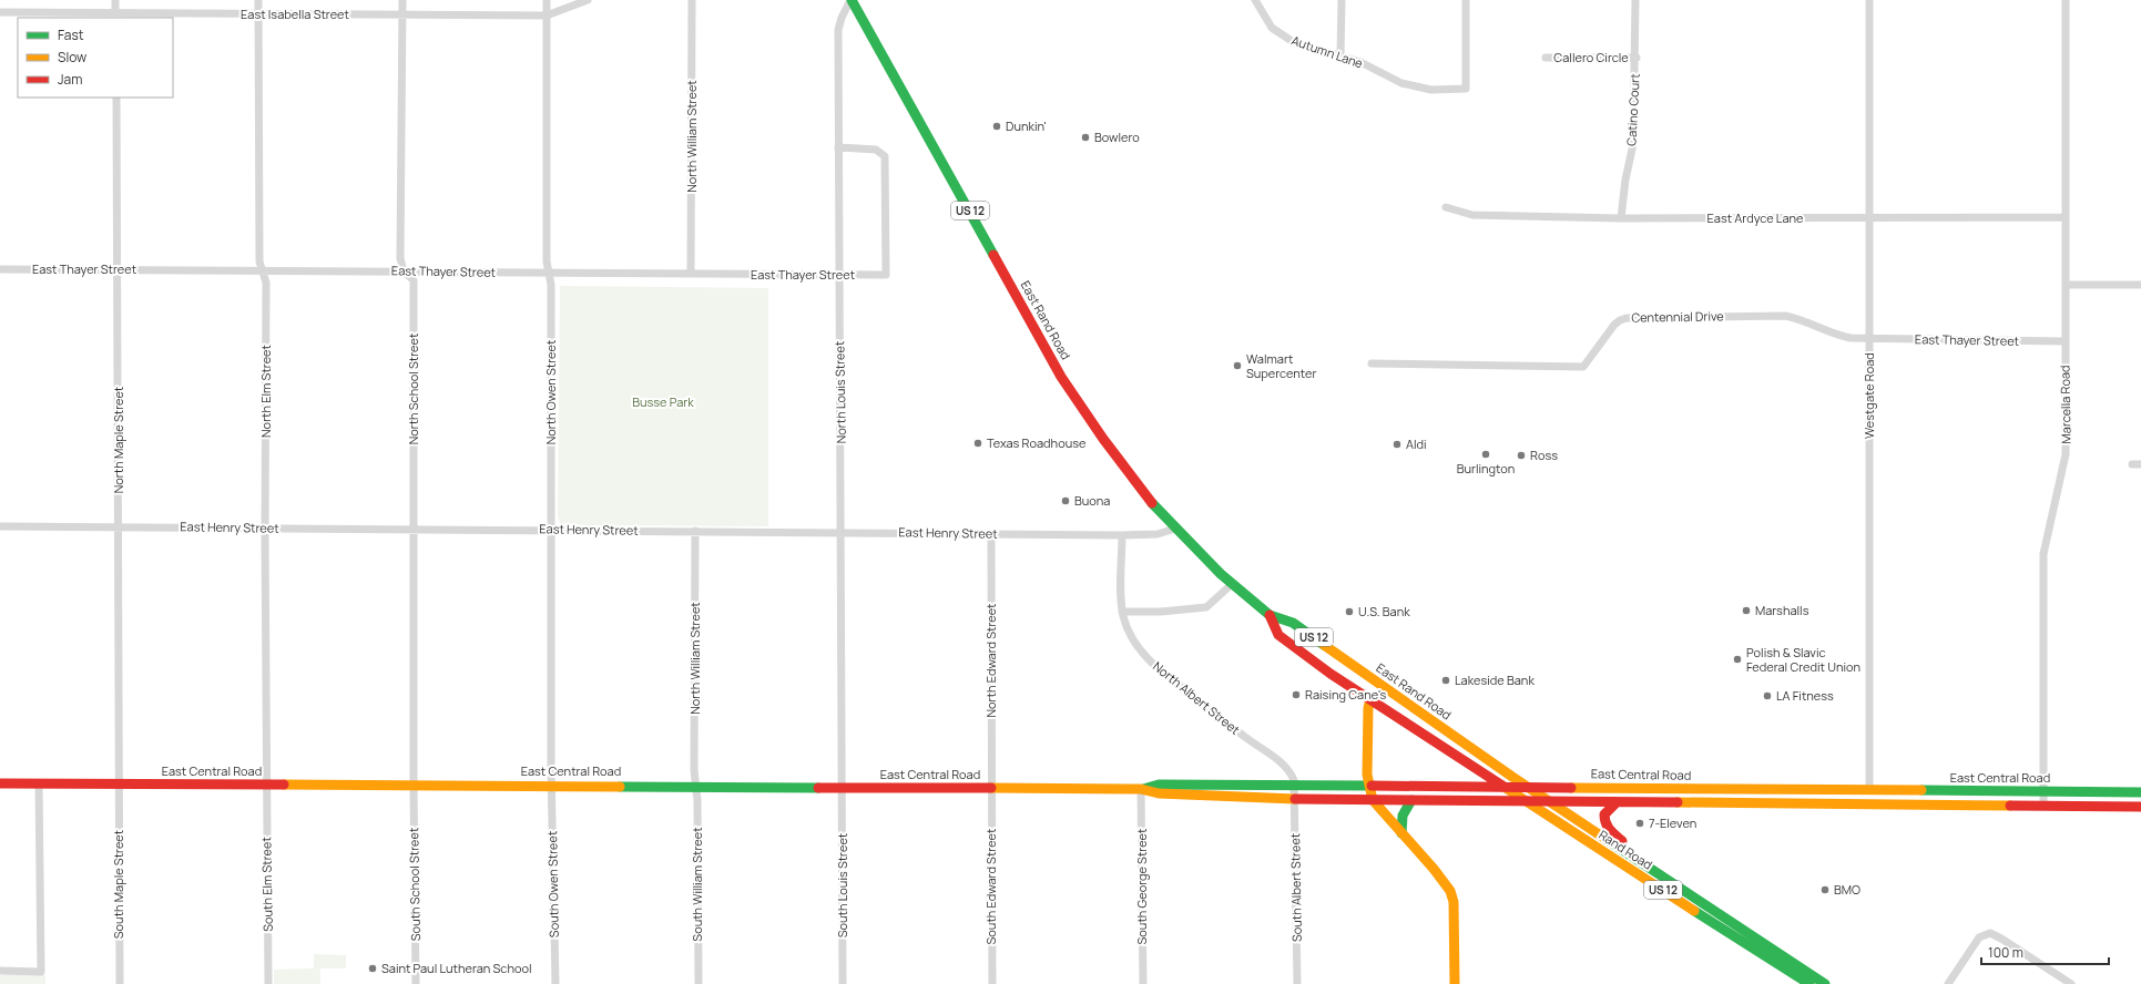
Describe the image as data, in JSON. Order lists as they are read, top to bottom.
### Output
{
  "streets": {
    "main road": [
      "US 12",
      "East Rand Road",
      "East Central Road",
      "Rand Road"
    ],
    "street": [
      "East Isabella Street",
      "Autumn Lane",
      "Callero Circle",
      "Catino Court",
      "North William Street",
      "East Ardyce Lane",
      "East Thayer Street",
      "Centennial Drive",
      "North School Street",
      "North Elm Street",
      "North Owen Street",
      "North Louis Street",
      "Westgate Road",
      "Marcella Road",
      "North Maple Street",
      "East Henry Street",
      "North Edward Street",
      "North Albert Street",
      "South Maple Street",
      "South Elm Street",
      "South School Street",
      "South Owen Street",
      "South William Street",
      "South Louis Street",
      "South Edward Street",
      "South George Street",
      "South Albert Street"
    ]
  },
  "crossings": [
    ["East Isabella Street", "North School Street"],
    ["East Isabella Street", "North Elm Street"],
    ["East Isabella Street", "North Owen Street"],
    ["Callero Circle", "Catino Court"],
    ["Catino Court", "East Ardyce Lane"],
    ["North William Street", "East Thayer Street"],
    ["North William Street", "East Henry Street"],
    ["North William Street", "East Central Road"],
    ["North William Street", "South William Street"],
    ["East Ardyce Lane", "Westgate Road"],
    ["East Ardyce Lane", "Marcella Road"],
    ["East Thayer Street", "Centennial Drive"],
    ["East Thayer Street", "North School Street"],
    ["East Thayer Street", "North Elm Street"],
    ["East Thayer Street", "North Owen Street"],
    ["East Thayer Street", "North Louis Street"],
    ["East Thayer Street", "Westgate Road"],
    ["East Thayer Street", "Marcella Road"],
    ["East Thayer Street", "North Maple Street"],
    ["Centennial Drive", "Westgate Road"],
    ["East Rand Road", "North Louis Street"],
    ["East Rand Road", "East Henry Street"],
    ["East Rand Road", "East Central Road"],
    ["East Rand Road", "Rand Road"],
    ["North School Street", "East Henry Street"],
    ["North School Street", "East Central Road"],
    ["North School Street", "South School Street"],
    ["North Elm Street", "East Henry Street"],
    ["North Elm Street", "East Central Road"],
    ["North Elm Street", "South Elm Street"],
    ["North Owen Street", "East Henry Street"],
    ["North Owen Street", "East Central Road"],
    ["North Owen Street", "South Owen Street"],
    ["North Louis Street", "East Henry Street"],
    ["North Louis Street", "East Central Road"],
    ["North Louis Street", "South Louis Street"],
    ["Westgate Road", "East Central Road"],
    ["Marcella Road", "East Central Road"],
    ["North Maple Street", "East Henry Street"],
    ["North Maple Street", "East Central Road"],
    ["North Maple Street", "South Maple Street"],
    ["East Henry Street", "North Edward Street"],
    ["East Henry Street", "North Albert Street"],
    ["North Edward Street", "East Central Road"],
    ["North Edward Street", "South Edward Street"],
    ["North Albert Street", "East Central Road"],
    ["North Albert Street", "South Albert Street"],
    ["East Central Road", "Rand Road"],
    ["East Central Road", "South Maple Street"],
    ["East Central Road", "South Elm Street"],
    ["East Central Road", "South School Street"],
    ["East Central Road", "South Owen Street"],
    ["East Central Road", "South William Street"],
    ["East Central Road", "South Louis Street"],
    ["East Central Road", "South Edward Street"],
    ["East Central Road", "South George Street"],
    ["East Central Road", "South Albert Street"]
  ],
  "parks": ["Busse Park"],
  "places": [
    "Dunkin'",
    "Bowlero",
    "Walmart Supercenter",
    "Texas Roadhouse",
    "Aldi",
    "Burlington",
    "Ross",
    "Buona",
    "Marshalls",
    "U.S. Bank",
    "Polish & Slavic Federal Credit Union",
    "Lakeside Bank",
    "Raising Cane's",
    "LA Fitness",
    "7-Eleven",
    "BMO",
    "Saint Paul Lutheran School"
  ],
  "legend": ["Fast", "Slow", "Jam"],
  "scale_bar": "100 m"
}
